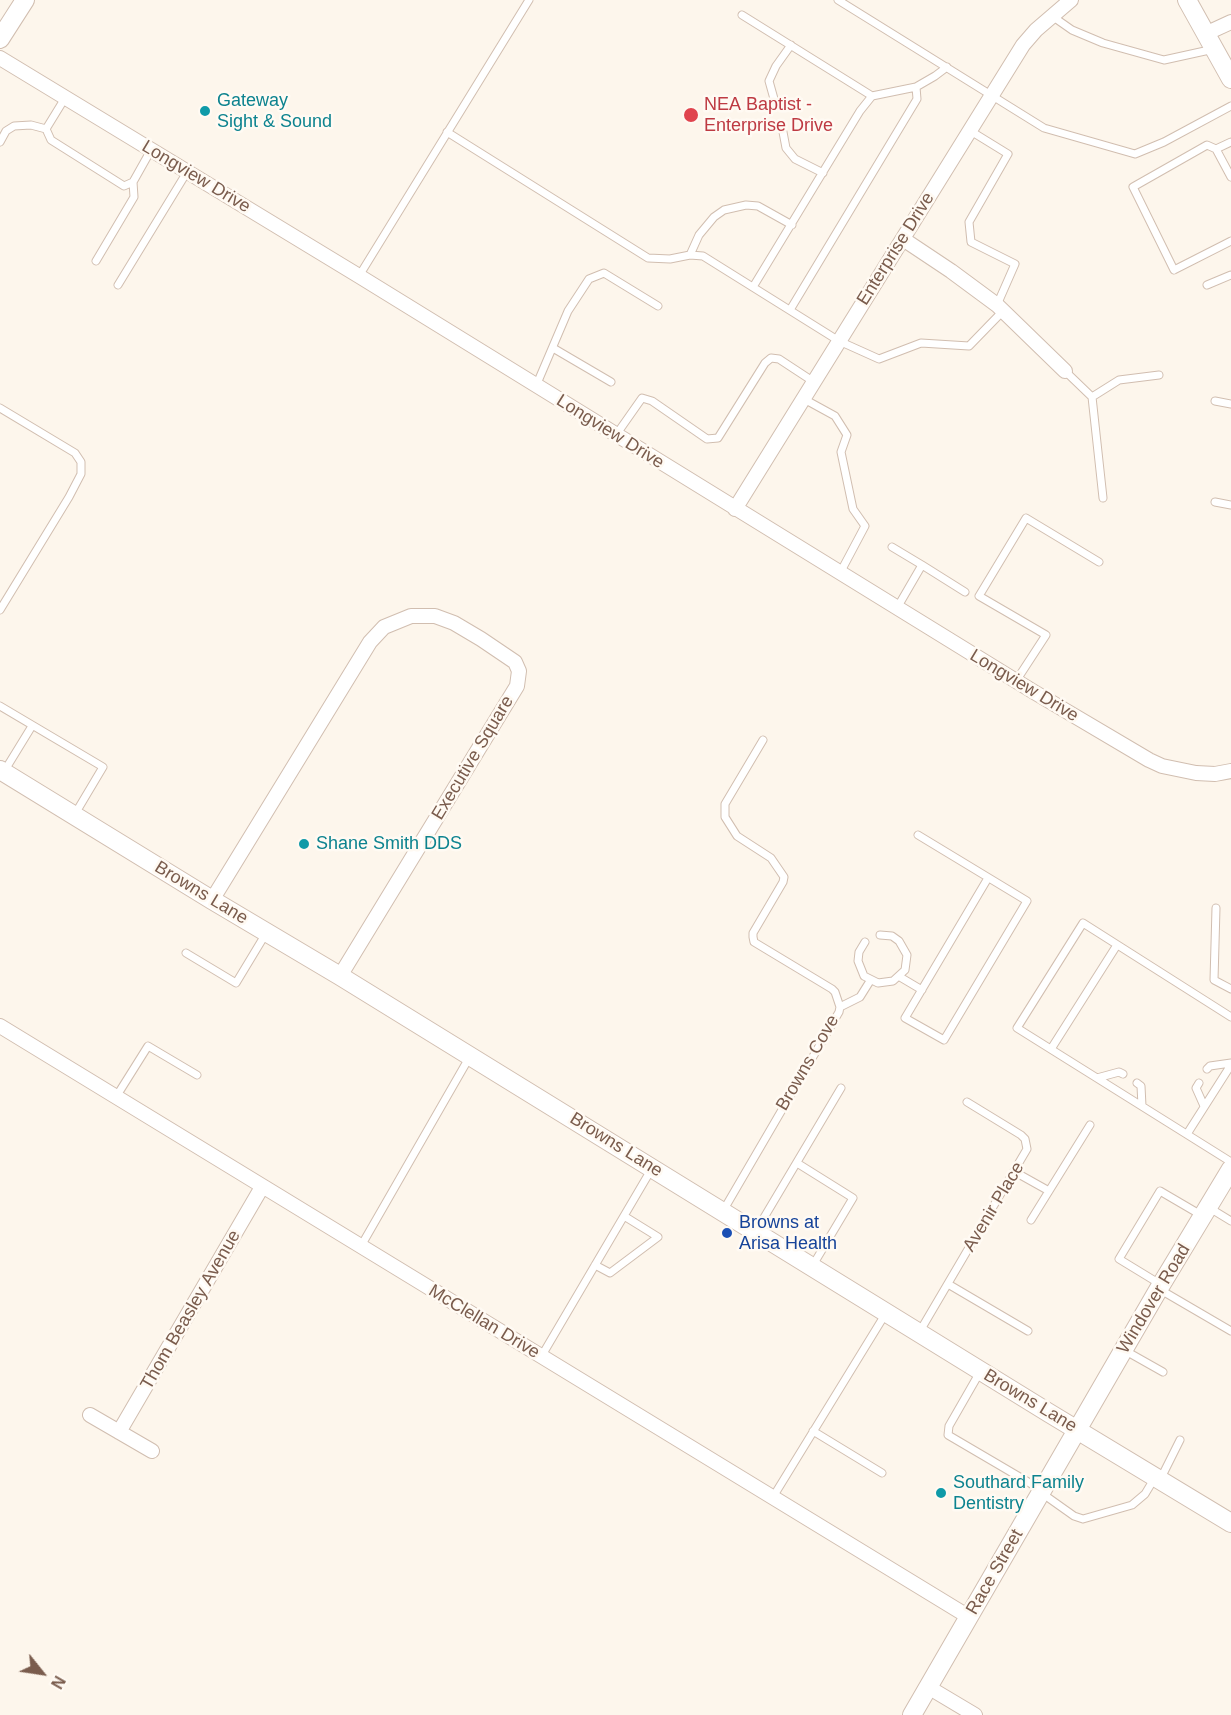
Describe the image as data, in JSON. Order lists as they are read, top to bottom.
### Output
{
  "streets": {
    "street": [
      "Longview Drive",
      "Enterprise Drive",
      "Executive Square",
      "Browns Lane",
      "Windover Road",
      "Thom Beasley Avenue",
      "McClellan Drive",
      "Race Street"
    ],
    "lane": ["Browns Cove", "Avenir Place"]
  },
  "crossings": [
    ["Longview Drive", "Enterprise Drive"],
    ["Executive Square", "Browns Lane"],
    ["Browns Lane", "Browns Cove"],
    ["Browns Lane", "Avenir Place"],
    ["Browns Lane", "Windover Road"],
    ["Browns Lane", "Race Street"],
    ["Windover Road", "Race Street"],
    ["Thom Beasley Avenue", "McClellan Drive"],
    ["McClellan Drive", "Race Street"]
  ],
  "places": [
    "Gateway Sight & Sound",
    "NEA Baptist - Enterprise Drive",
    "Shane Smith DDS",
    "Browns at Arisa Health",
    "Southard Family Dentistry"
  ],
  "north": "bottom right"
}
